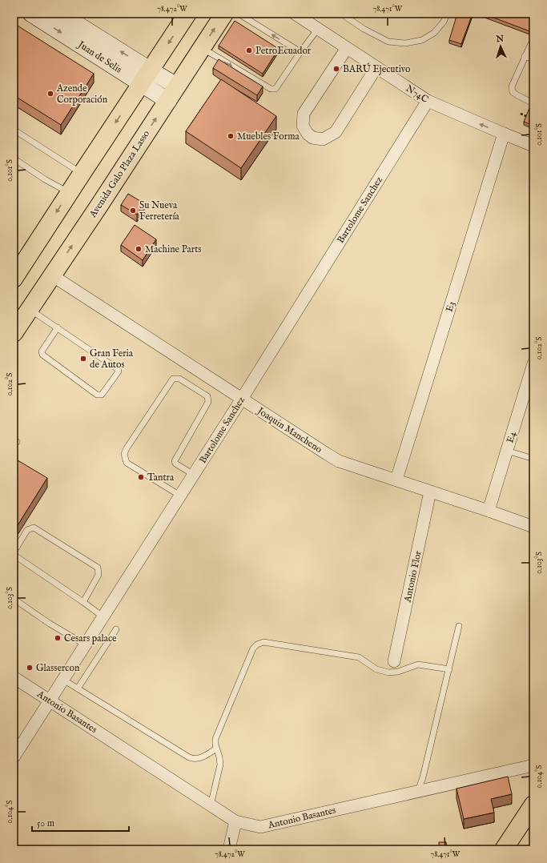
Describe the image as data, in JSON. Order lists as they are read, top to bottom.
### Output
{
  "streets": {
    "main road": ["Juan de Selis", "Avenida Galo Plaza Lasso"],
    "street": [
      "N74C",
      "Bartolome Sanchez",
      "E3",
      "Joaquin Mancheno",
      "E4",
      "Antonio Flor",
      "Antonio Basantes"
    ]
  },
  "crossings": [
    ["Juan de Selis", "Avenida Galo Plaza Lasso"],
    ["N74C", "Bartolome Sanchez"],
    ["N74C", "E3"],
    ["Avenida Galo Plaza Lasso", "Joaquin Mancheno"],
    ["Bartolome Sanchez", "Joaquin Mancheno"],
    ["Bartolome Sanchez", "Antonio Basantes"],
    ["E3", "Joaquin Mancheno"],
    ["Joaquin Mancheno", "E4"],
    ["Joaquin Mancheno", "Antonio Flor"]
  ],
  "places": [
    "PetroEcuador",
    "BARÚ Ejecutivo",
    "Azende Corporación",
    "Muebles Forma",
    "Su Nueva Ferretería",
    "Machine Parts",
    "Gran Feria de Autos",
    "Tantra",
    "Cesars palace",
    "Glassercon"
  ],
  "scale_bar": "50 m",
  "north": "top",
  "coordinates": [
    "78.472°W",
    "78.471°W",
    "0.101°S",
    "0.102°S",
    "0.103°S",
    "0.104°S"
  ]
}
